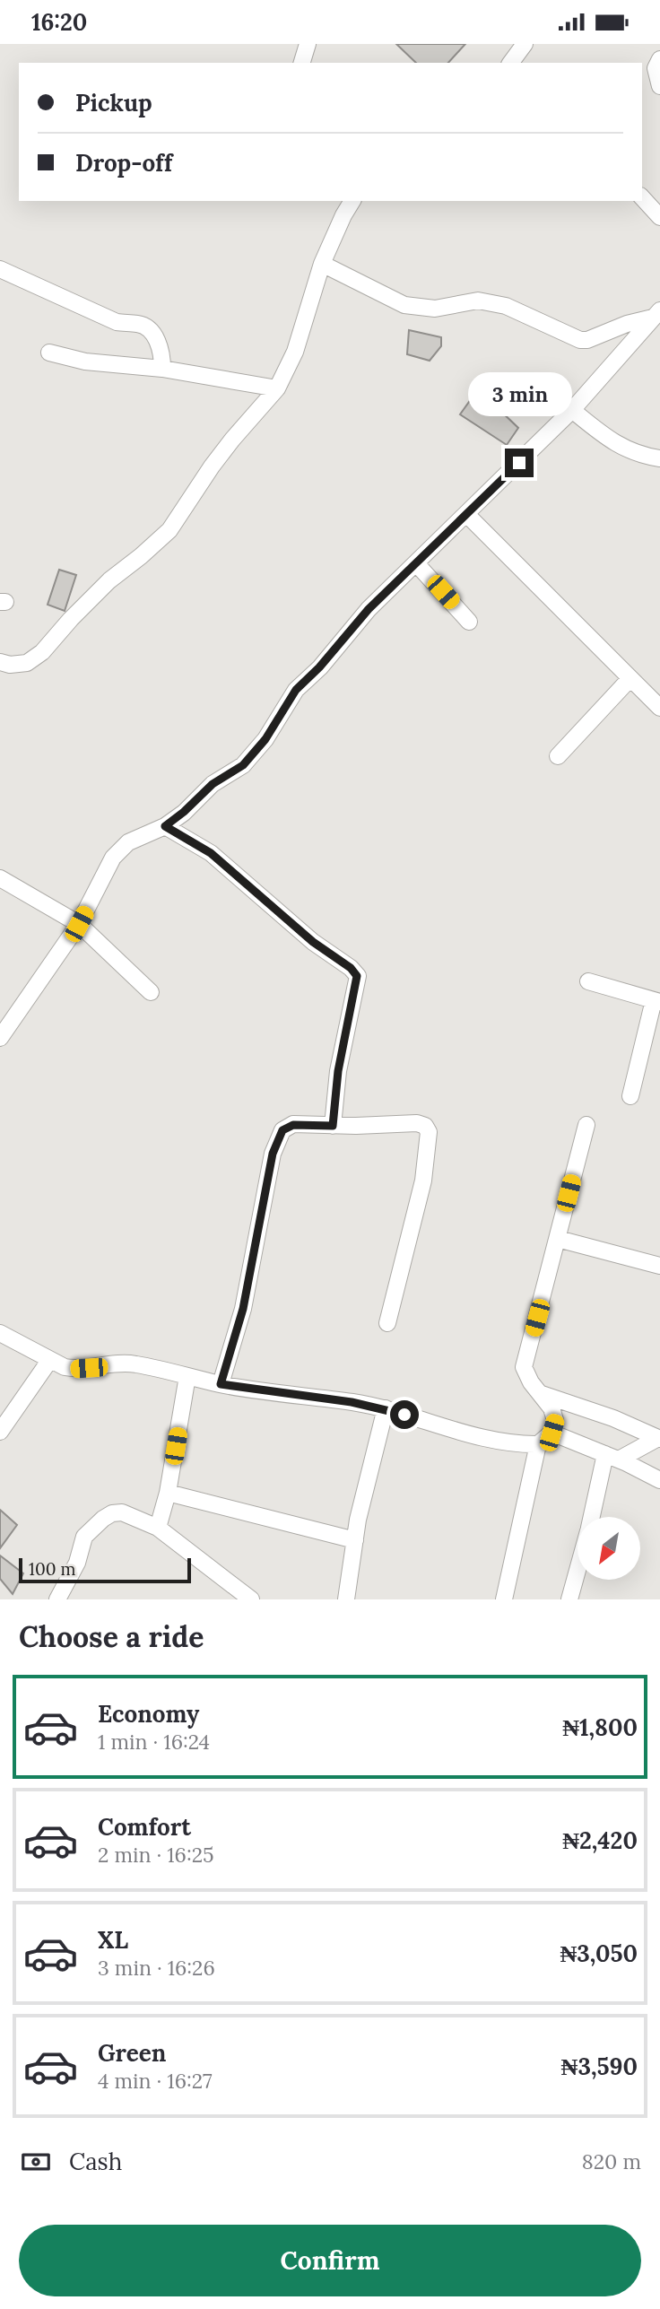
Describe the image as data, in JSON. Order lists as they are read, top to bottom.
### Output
{
  "scale_bar": "100 m",
  "north": "bottom left",
  "page": {
    "status": "16:20",
    "banner": ["Pickup", "Drop-off"],
    "bubble": "3 min",
    "scale": "100 m",
    "heading": "Choose a ride",
    "list": [
      {
        "name": "Economy",
        "note": "1 min · 16:24",
        "value": "₦1,800"
      },
      {
        "name": "Comfort",
        "note": "2 min · 16:25",
        "value": "₦2,420"
      },
      {
        "name": "XL",
        "note": "3 min · 16:26",
        "value": "₦3,050"
      },
      {
        "name": "Green",
        "note": "4 min · 16:27",
        "value": "₦3,590"
      }
    ],
    "pay": ["Cash", "820 m"],
    "buttons": "Confirm"
  }
}
